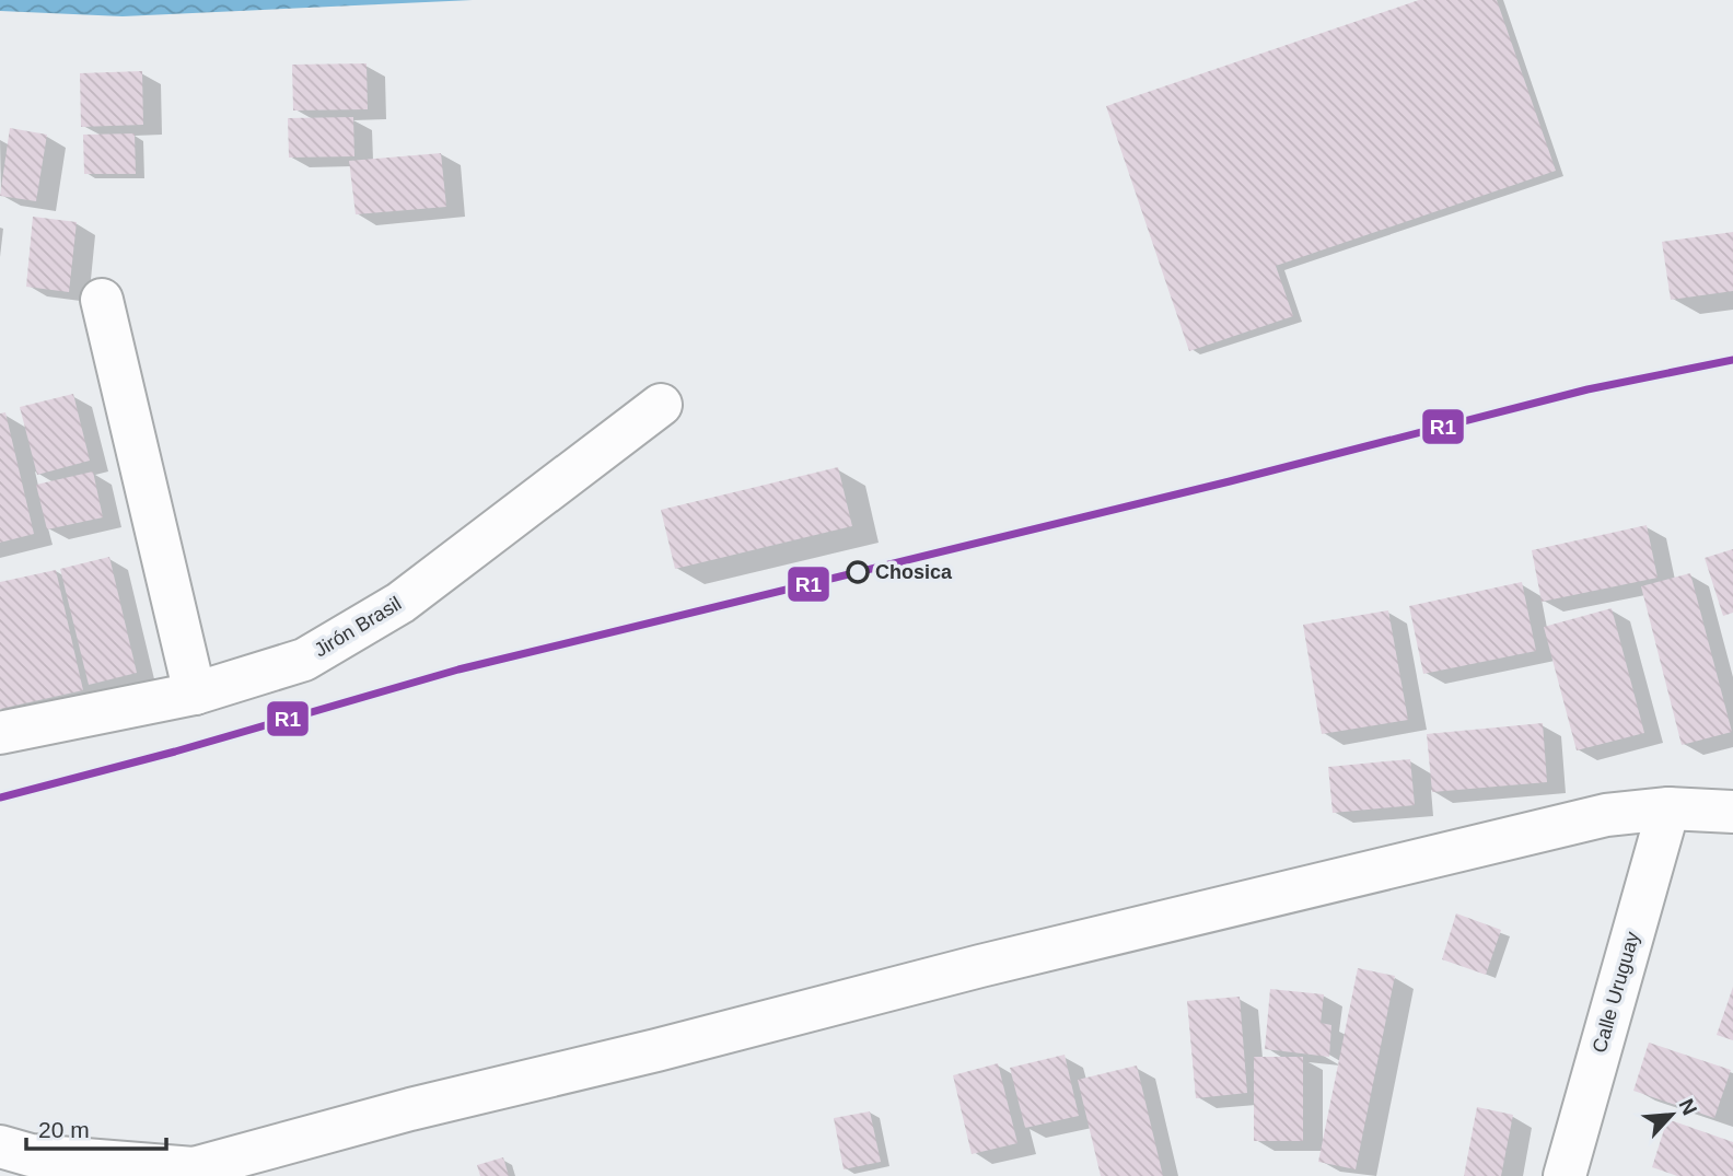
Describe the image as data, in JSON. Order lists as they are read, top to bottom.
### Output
{
  "streets": {
    "street": ["Jirón Brasil", "Calle Uruguay"]
  },
  "places": ["Chosica"],
  "lines": ["transit line R1"],
  "scale_bar": "20 m",
  "north": "top right"
}
